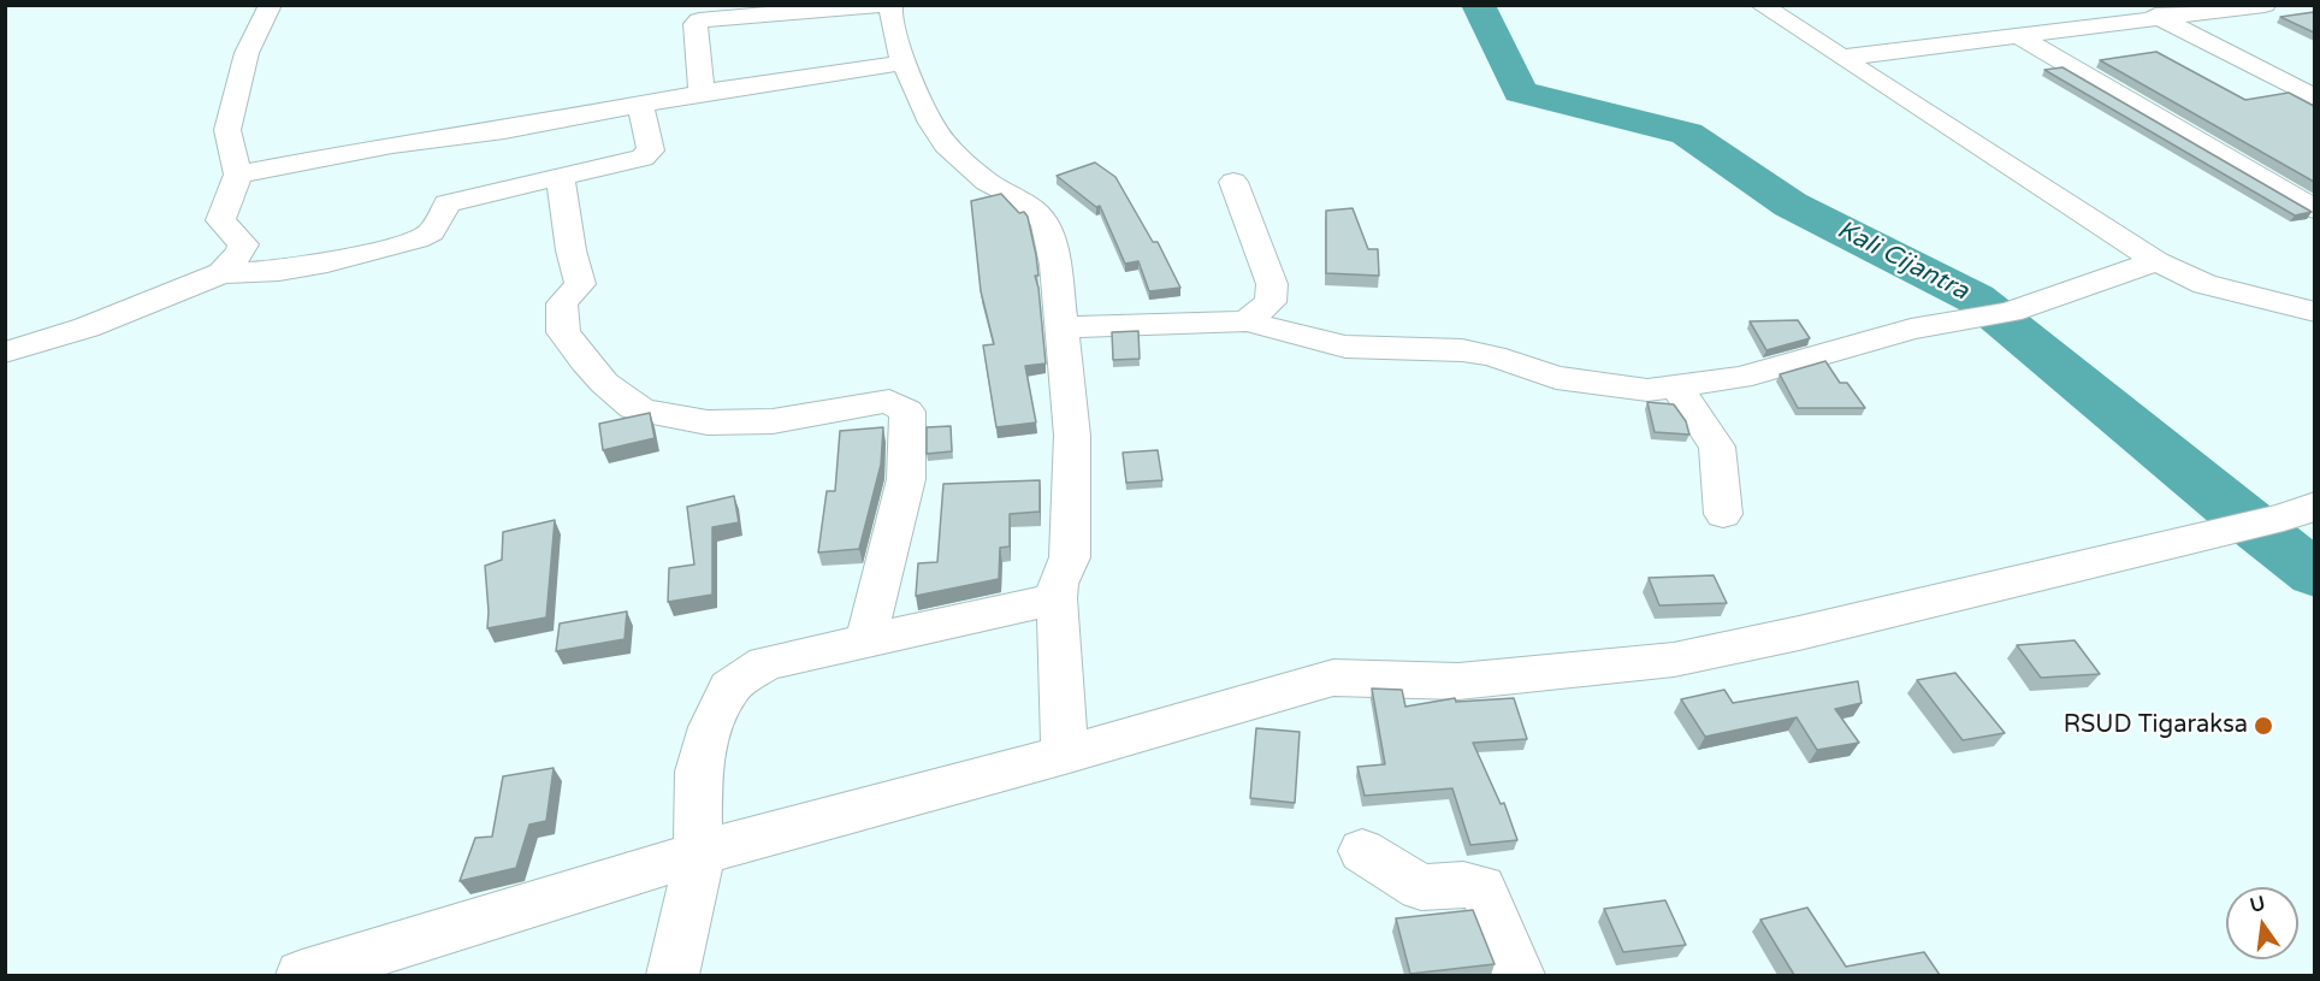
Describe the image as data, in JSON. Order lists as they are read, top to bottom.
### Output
{
  "water": ["Kali Cijantra"],
  "places": ["RSUD Tigaraksa"],
  "north": "top"
}
